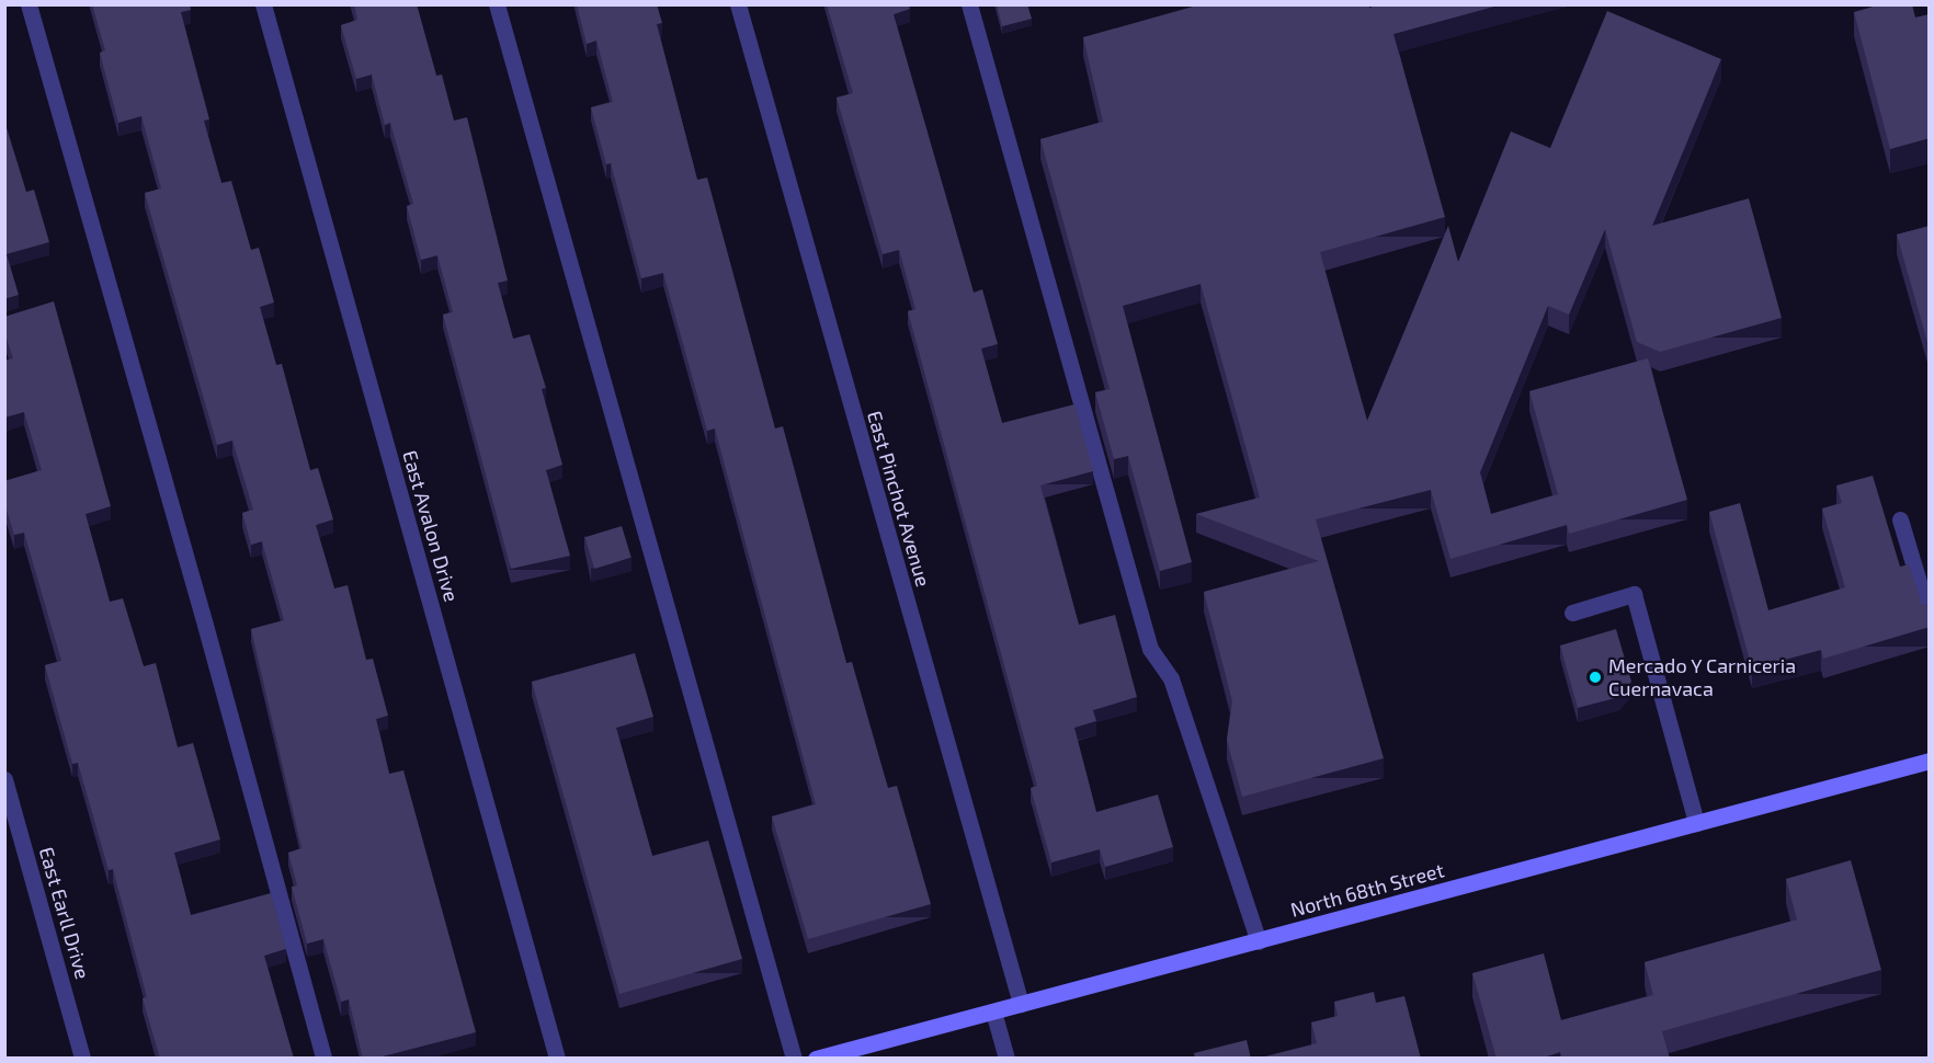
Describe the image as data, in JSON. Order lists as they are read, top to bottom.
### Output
{
  "streets": {
    "main road": ["North 68th Street"],
    "street": ["East Pinchot Avenue", "East Avalon Drive", "East Earll Drive"]
  },
  "crossings": [
    ["East Pinchot Avenue", "North 68th Street"]
  ],
  "places": ["Mercado Y Carniceria Cuernavaca"]
}
